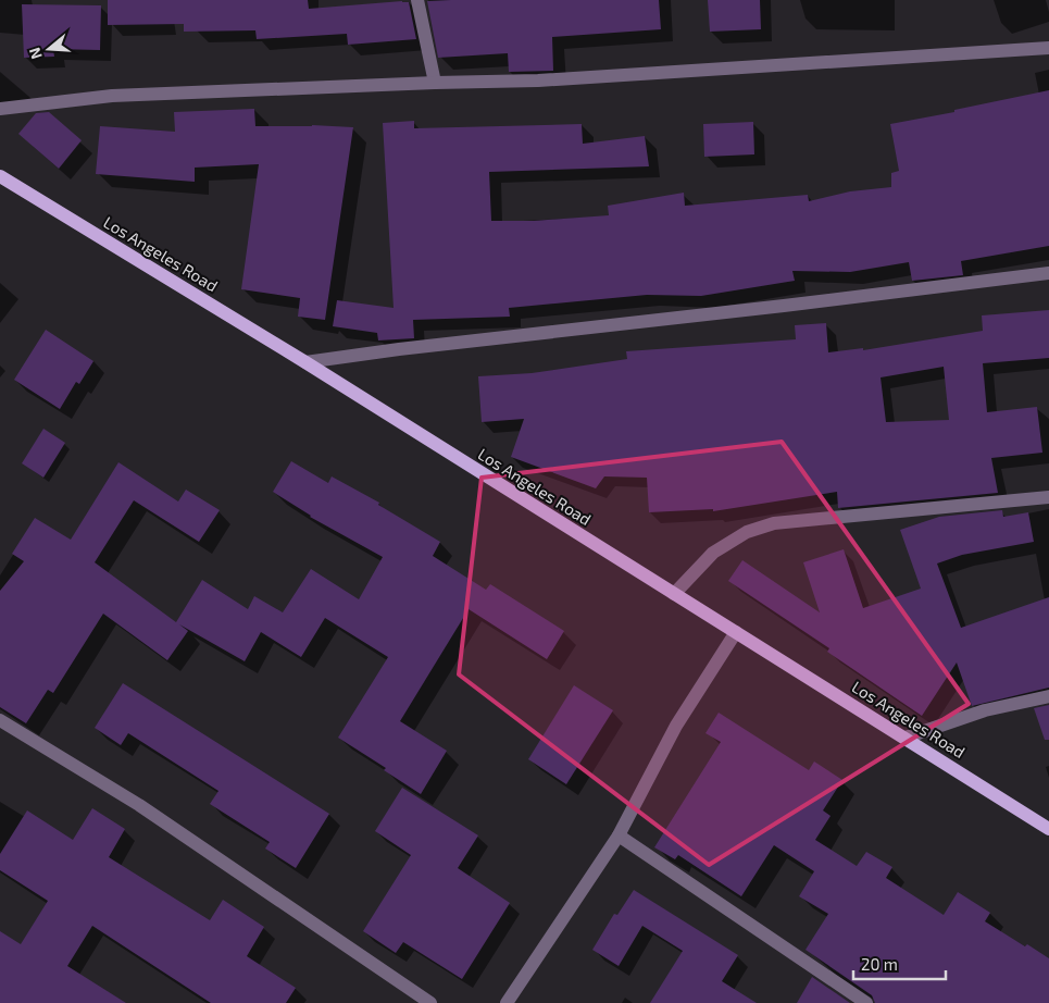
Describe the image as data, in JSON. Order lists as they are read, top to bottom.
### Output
{
  "streets": {
    "main road": ["Los Angeles Road"]
  },
  "scale_bar": "20 m",
  "north": "left"
}
